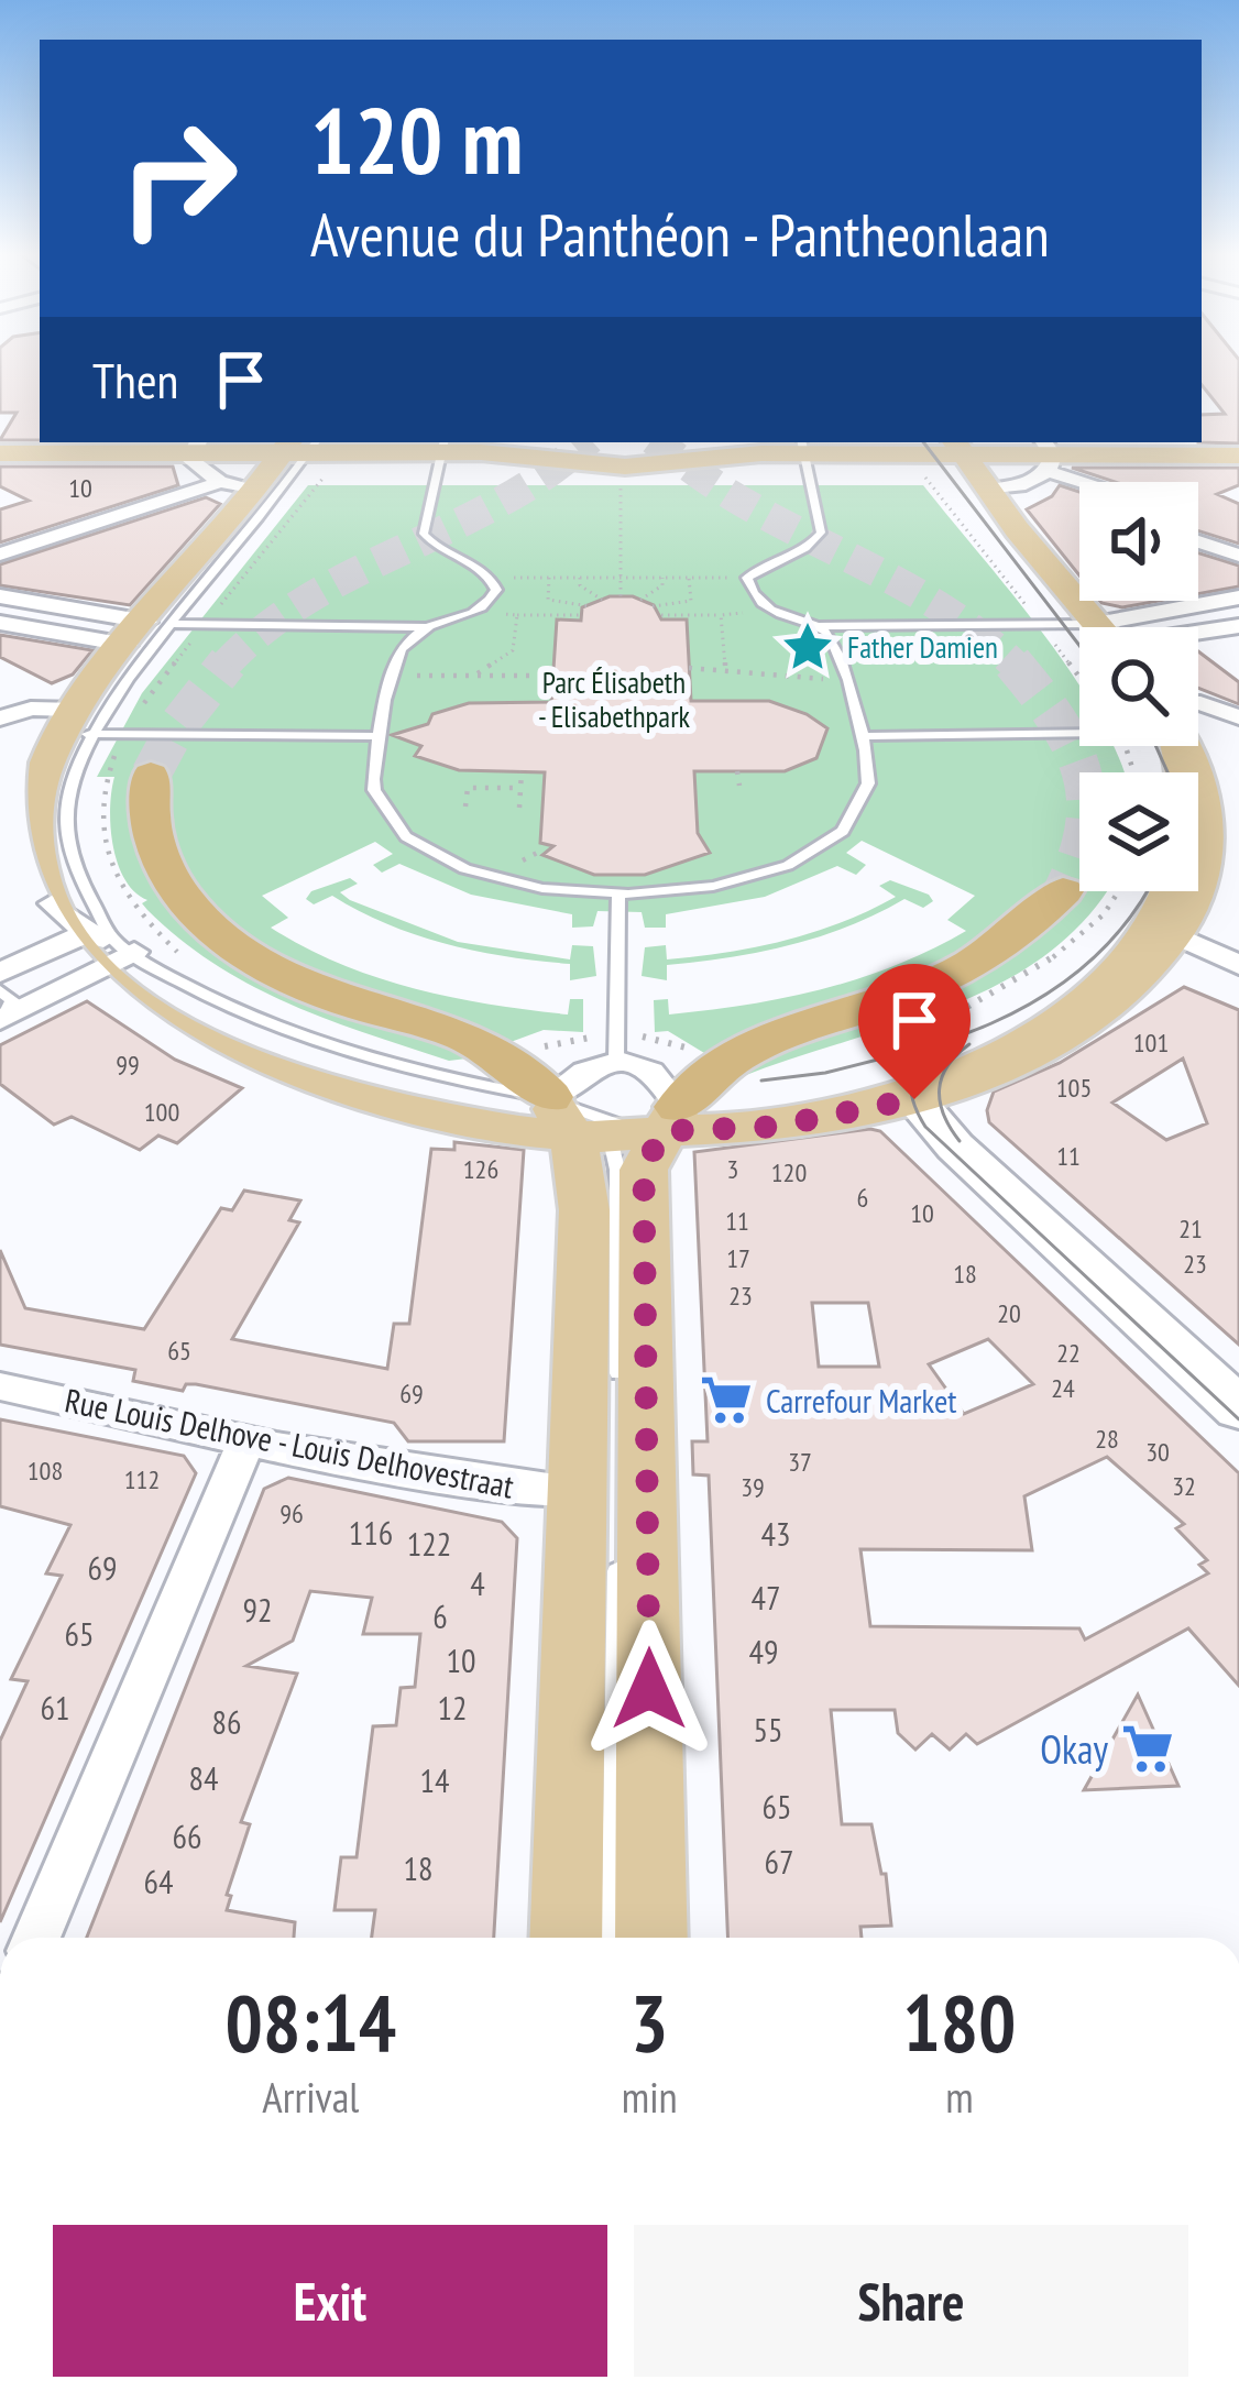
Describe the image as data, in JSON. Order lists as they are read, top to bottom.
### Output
{
  "streets": {
    "street": ["Rue Louis Delhove - Louis Delhovestraat"]
  },
  "parks": ["Parc Élisabeth - Elisabethpark"],
  "places": {
    "place": ["Father Damien"],
    "supermarket": ["Carrefour Market", "Okay"]
  },
  "house_numbers": [
    "10",
    "101",
    "99",
    "105",
    "100",
    "11",
    "126",
    "3",
    "120",
    "6",
    "10",
    "11",
    "21",
    "17",
    "23",
    "18",
    "23",
    "20",
    "65",
    "22",
    "24",
    "69",
    "28",
    "30",
    "37",
    "108",
    "112",
    "32",
    "39",
    "96",
    "116",
    "43",
    "122",
    "69",
    "4",
    "47",
    "92",
    "6",
    "65",
    "49",
    "10",
    "61",
    "12",
    "86",
    "55",
    "84",
    "14",
    "65",
    "66",
    "67",
    "18",
    "64"
  ],
  "page": {
    "turn": ["120 m", "Avenue du Panthéon - Pantheonlaan"],
    "then": "Then",
    "eta": [
      "08:14",
      "Arrival",
      "3",
      "min",
      "180",
      "m"
    ],
    "buttons": ["Exit", "Share"]
  }
}
